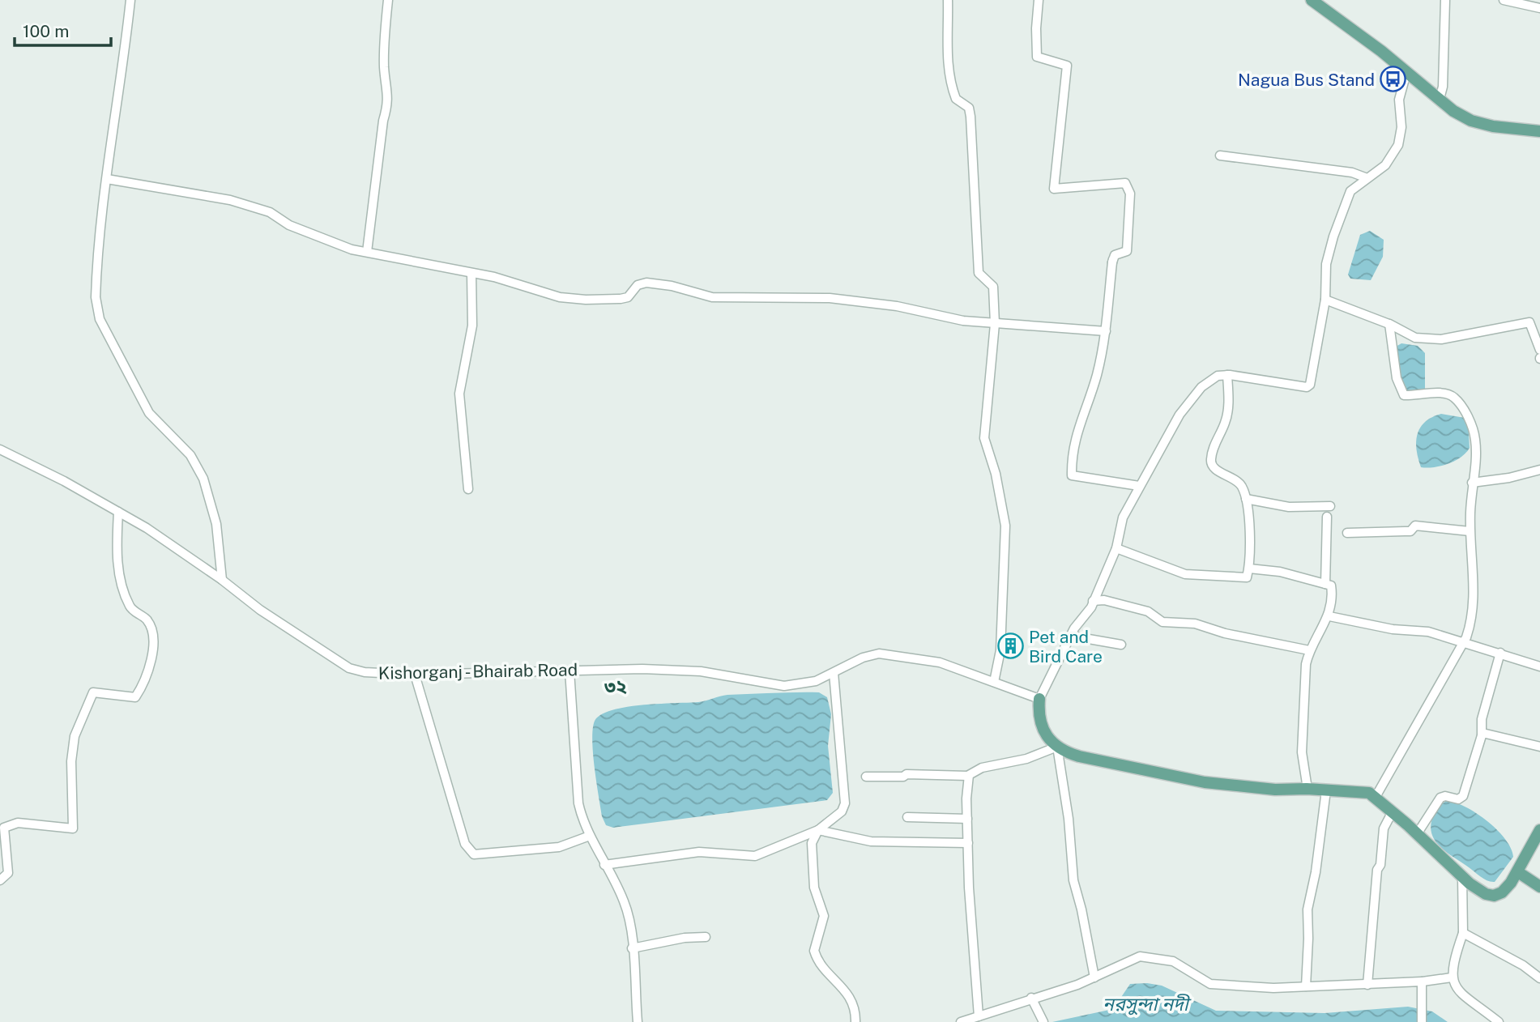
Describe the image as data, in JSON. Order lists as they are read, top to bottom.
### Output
{
  "streets": {
    "street": ["Kishorganj - Bhairab Road"]
  },
  "districts": ["৩২"],
  "water": ["নরসুন্দা নদী"],
  "places": {
    "bus stop": ["Nagua Bus Stand"],
    "building": ["Pet and Bird Care"]
  },
  "scale_bar": "100 m"
}
